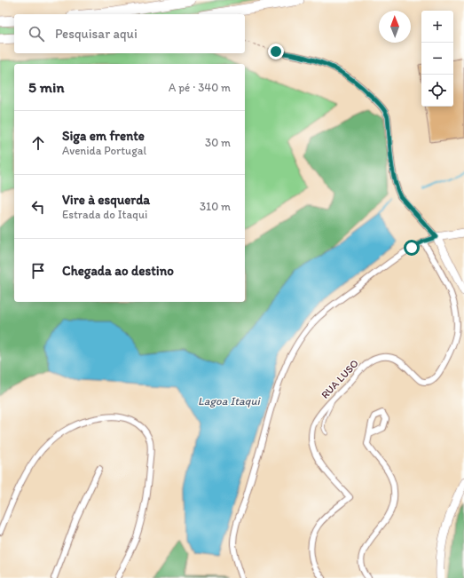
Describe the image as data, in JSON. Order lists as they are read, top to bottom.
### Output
{
  "streets": {
    "street": ["RUA LUSO"]
  },
  "water": ["Lagoa Itaqui"],
  "north": "top",
  "page": {
    "map_buttons": ["+", "−"],
    "search": "Pesquisar aqui",
    "heading": ["5 min", "A pé · 340 m"],
    "list": [
      ["Siga em frente", "Avenida Portugal", "30 m"],
      ["Vire à esquerda", "Estrada do Itaqui", "310 m"],
      "Chegada ao destino"
    ]
  }
}
